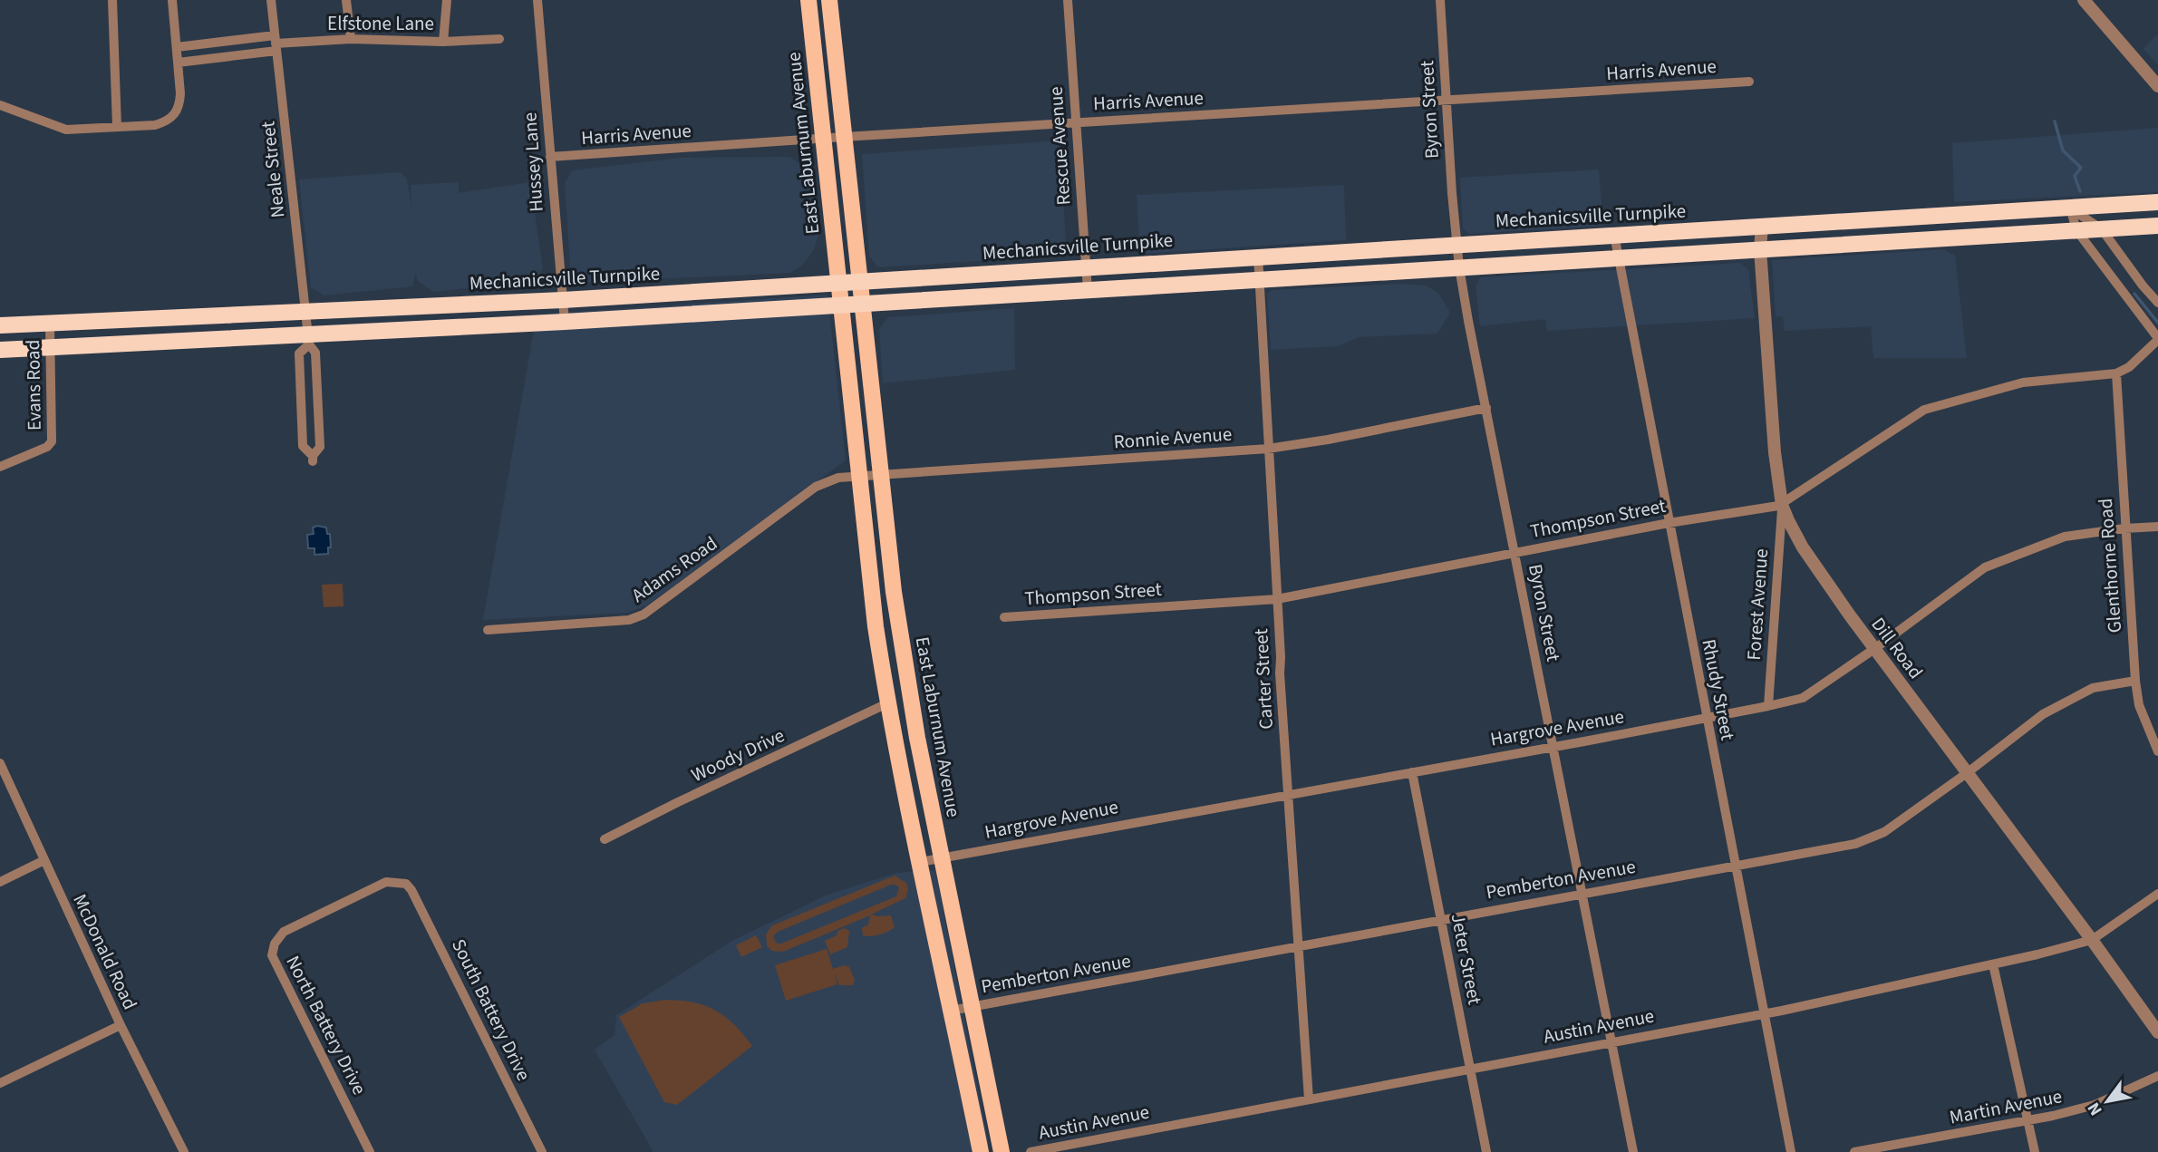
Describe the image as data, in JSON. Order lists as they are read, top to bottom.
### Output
{
  "streets": {
    "highway": ["Mechanicsville Turnpike"],
    "main road": ["East Laburnum Avenue"],
    "street": [
      "Elfstone Lane",
      "Harris Avenue",
      "Byron Street",
      "Rescue Avenue",
      "Hussey Lane",
      "Neale Street",
      "Evans Road",
      "Ronnie Avenue",
      "Thompson Street",
      "Glenthorne Road",
      "Adams Road",
      "Forest Avenue",
      "Dill Road",
      "Carter Street",
      "Rhudy Street",
      "Hargrove Avenue",
      "Woody Drive",
      "Pemberton Avenue",
      "McDonald Road",
      "Jeter Street",
      "South Battery Drive",
      "North Battery Drive",
      "Austin Avenue",
      "Martin Avenue"
    ]
  },
  "crossings": [
    ["Elfstone Lane", "Neale Street"],
    ["Harris Avenue", "Byron Street"],
    ["Harris Avenue", "East Laburnum Avenue"],
    ["Harris Avenue", "Rescue Avenue"],
    ["Harris Avenue", "Hussey Lane"],
    ["Byron Street", "Mechanicsville Turnpike"],
    ["Byron Street", "Ronnie Avenue"],
    ["Byron Street", "Thompson Street"],
    ["Byron Street", "Hargrove Avenue"],
    ["Byron Street", "Pemberton Avenue"],
    ["Byron Street", "Austin Avenue"],
    ["East Laburnum Avenue", "Mechanicsville Turnpike"],
    ["East Laburnum Avenue", "Ronnie Avenue"],
    ["East Laburnum Avenue", "Hargrove Avenue"],
    ["East Laburnum Avenue", "Pemberton Avenue"],
    ["Rescue Avenue", "Mechanicsville Turnpike"],
    ["Hussey Lane", "Mechanicsville Turnpike"],
    ["Neale Street", "Mechanicsville Turnpike"],
    ["Mechanicsville Turnpike", "Evans Road"],
    ["Mechanicsville Turnpike", "Dill Road"],
    ["Mechanicsville Turnpike", "Carter Street"],
    ["Mechanicsville Turnpike", "Rhudy Street"],
    ["Ronnie Avenue", "Adams Road"],
    ["Ronnie Avenue", "Carter Street"],
    ["Thompson Street", "Glenthorne Road"],
    ["Thompson Street", "Forest Avenue"],
    ["Thompson Street", "Dill Road"],
    ["Thompson Street", "Carter Street"],
    ["Thompson Street", "Rhudy Street"],
    ["Glenthorne Road", "Hargrove Avenue"],
    ["Glenthorne Road", "Pemberton Avenue"],
    ["Forest Avenue", "Dill Road"],
    ["Forest Avenue", "Hargrove Avenue"],
    ["Dill Road", "Hargrove Avenue"],
    ["Dill Road", "Pemberton Avenue"],
    ["Dill Road", "Austin Avenue"],
    ["Carter Street", "Hargrove Avenue"],
    ["Carter Street", "Pemberton Avenue"],
    ["Carter Street", "Austin Avenue"],
    ["Rhudy Street", "Hargrove Avenue"],
    ["Rhudy Street", "Pemberton Avenue"],
    ["Rhudy Street", "Austin Avenue"],
    ["Hargrove Avenue", "Jeter Street"],
    ["Pemberton Avenue", "Jeter Street"],
    ["Jeter Street", "Austin Avenue"],
    ["South Battery Drive", "North Battery Drive"]
  ],
  "north": "bottom left"
}
